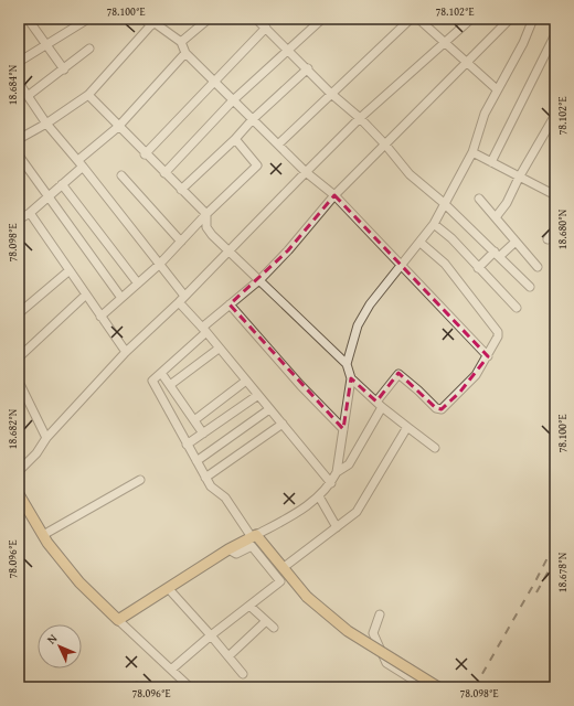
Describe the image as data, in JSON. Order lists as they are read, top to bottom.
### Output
{
  "north": "top left",
  "coordinates": [
    "78.100°E",
    "78.102°E",
    "18.684°N",
    "18.680°N",
    "78.098°E",
    "18.682°N",
    "78.096°E",
    "18.678°N"
  ]
}
